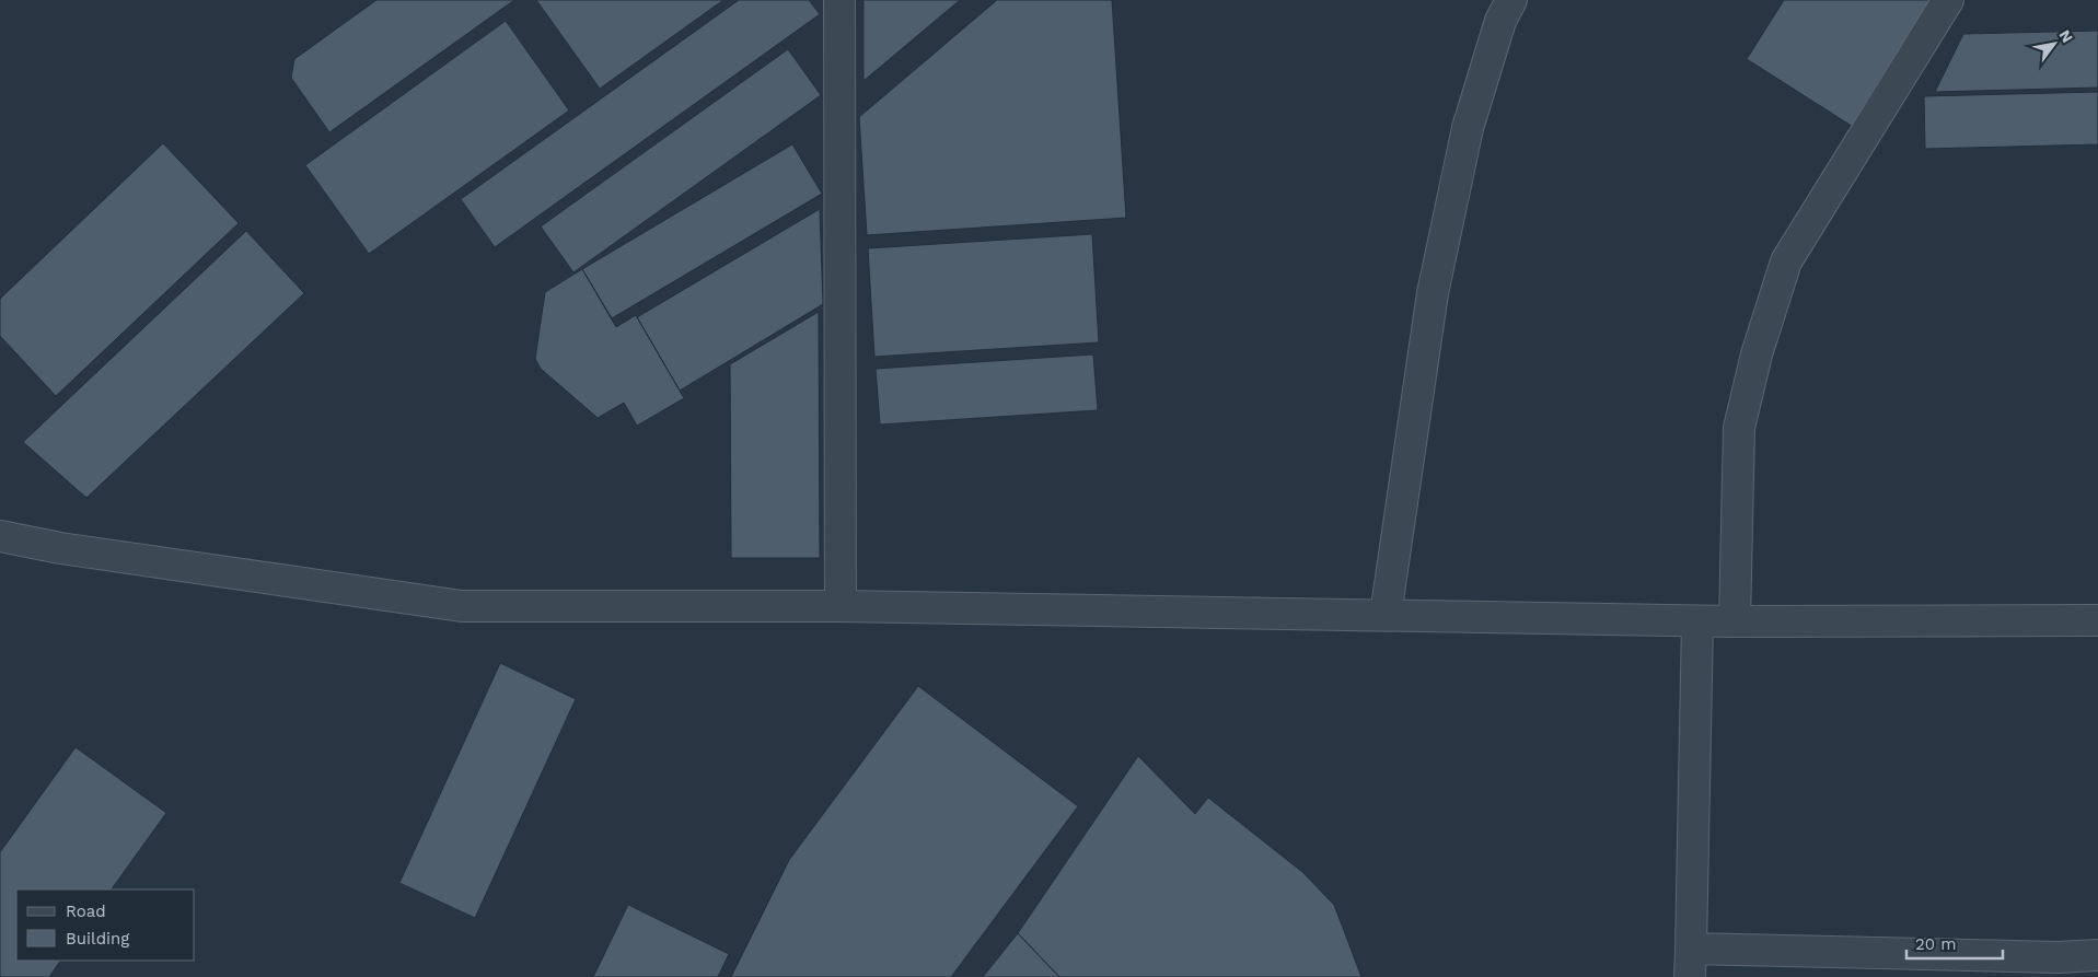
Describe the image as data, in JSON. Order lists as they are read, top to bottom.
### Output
{
  "legend": ["Road", "Building"],
  "scale_bar": "20 m",
  "north": "top right"
}
